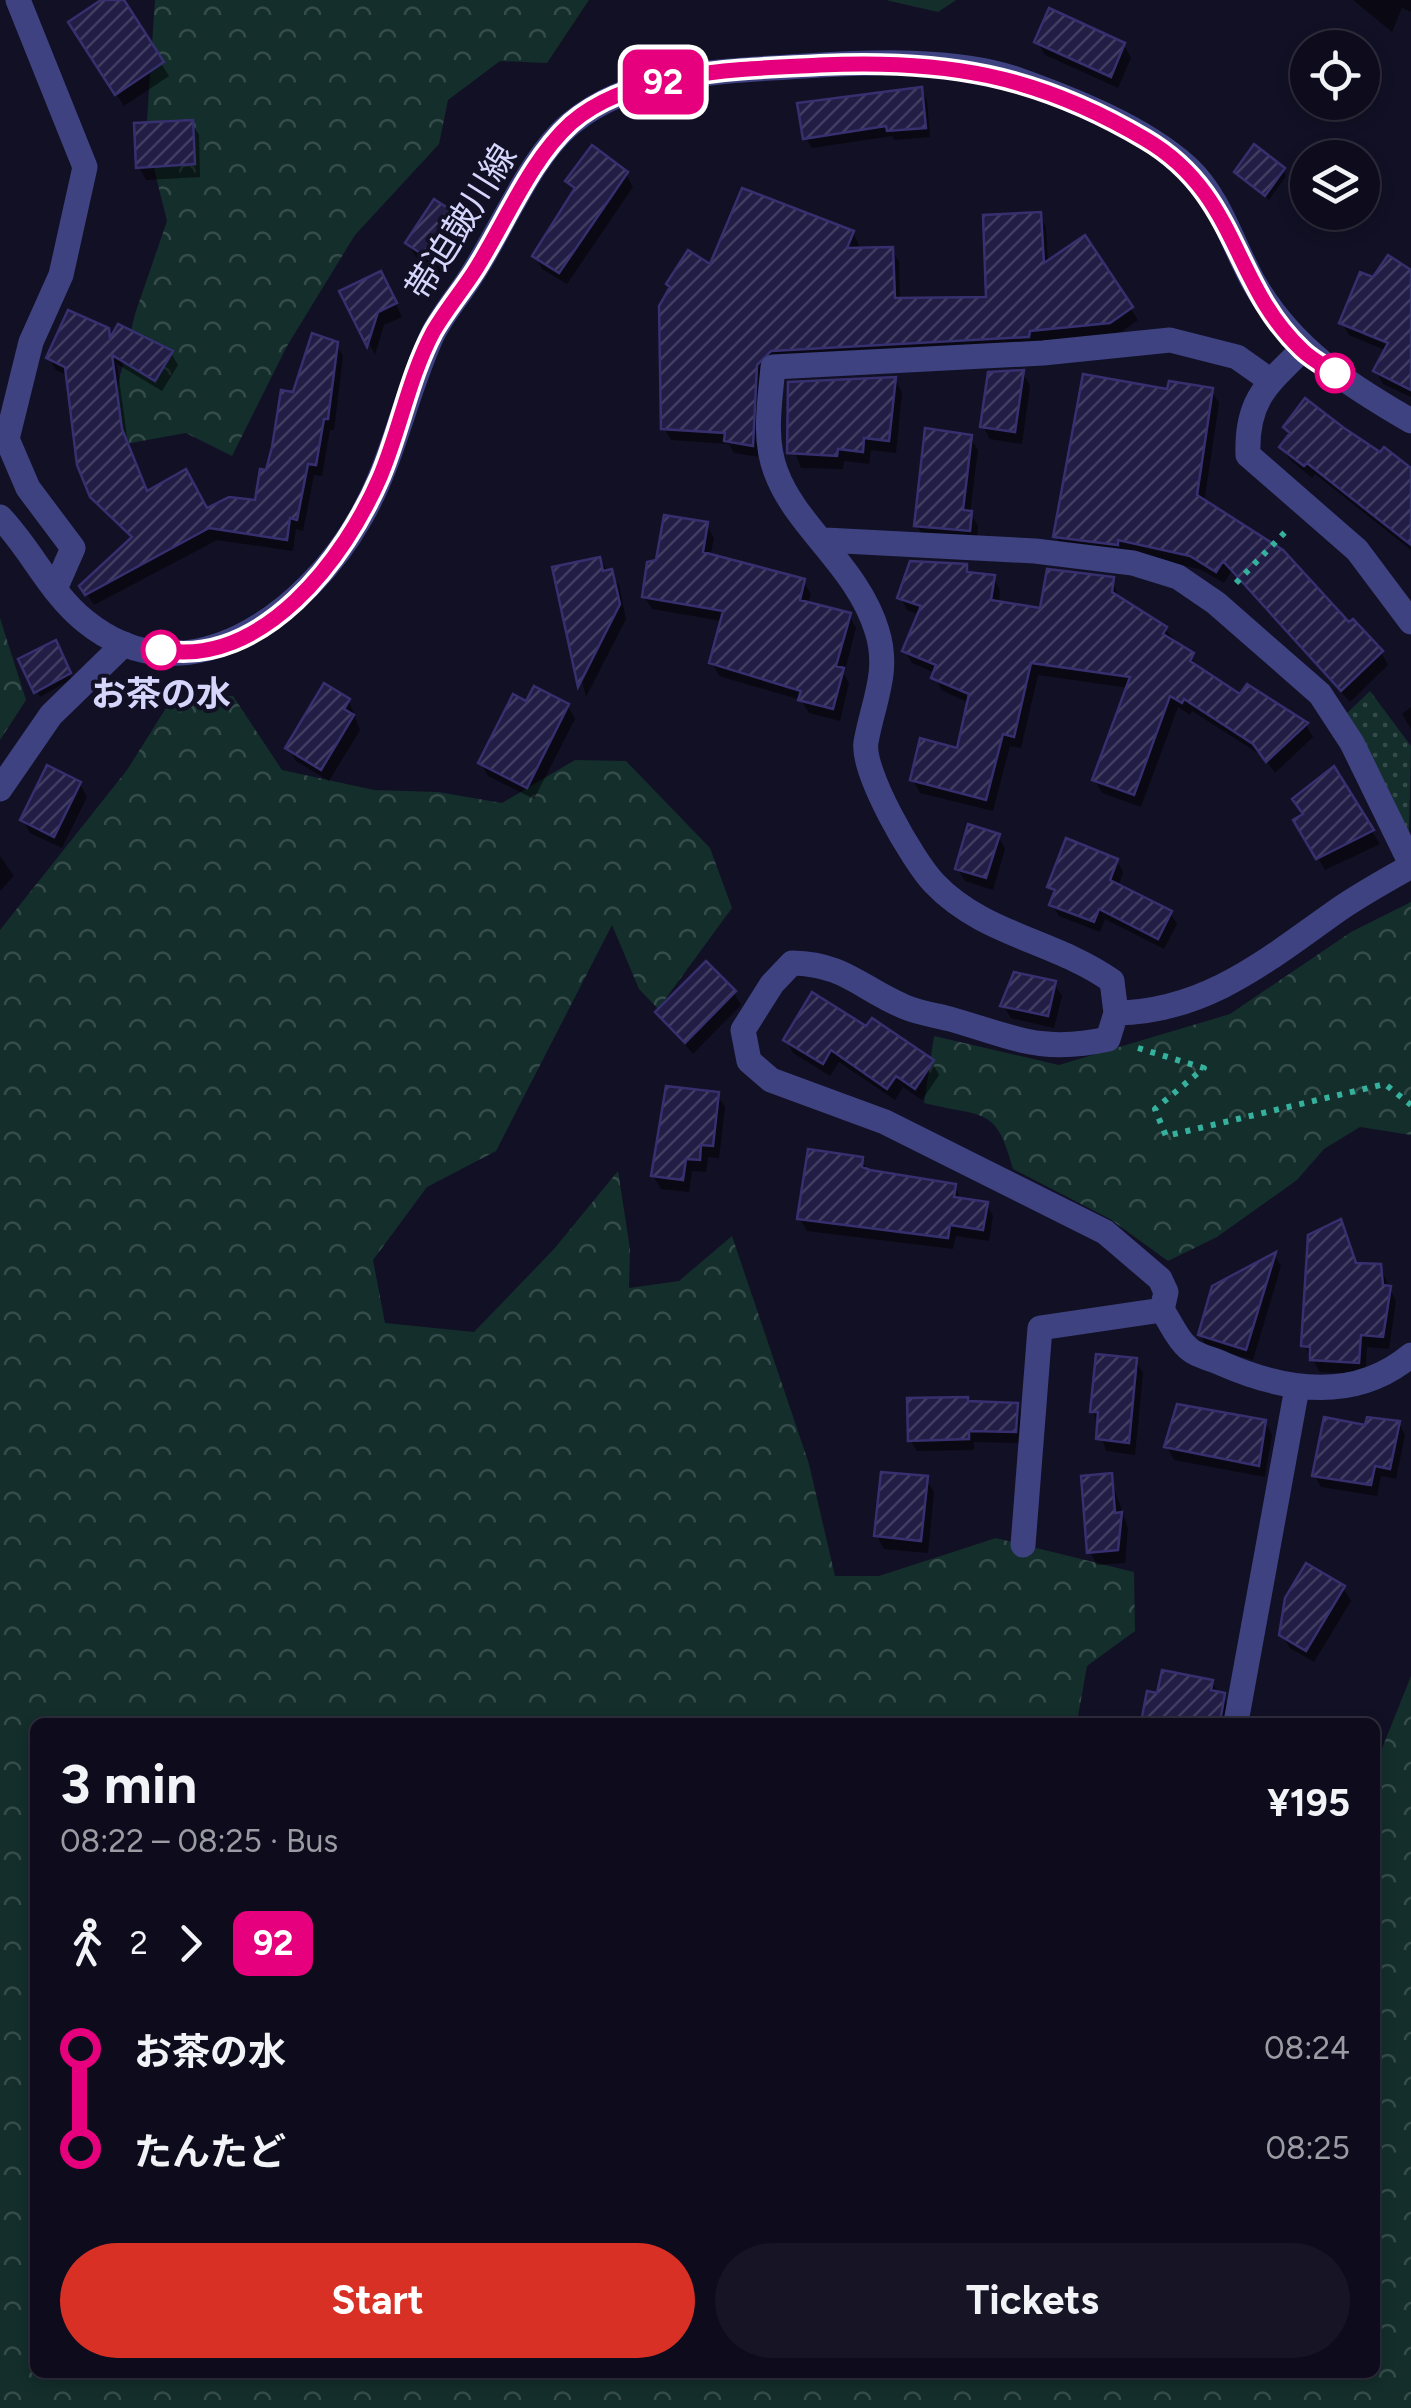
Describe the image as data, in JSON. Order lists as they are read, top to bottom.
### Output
{
  "streets": {
    "street": ["帯迫皷川線"]
  },
  "places": ["お茶の水"],
  "lines": ["bus line 92"],
  "page": {
    "on_map": "92",
    "heading": ["3 min", "08:22 – 08:25 · Bus", "¥195"],
    "legs": ["2", "92"],
    "list": [
      {
        "name": "お茶の水",
        "value": "08:24"
      },
      {
        "name": "たんたど",
        "value": "08:25"
      }
    ],
    "buttons": ["Start", "Tickets"]
  }
}
